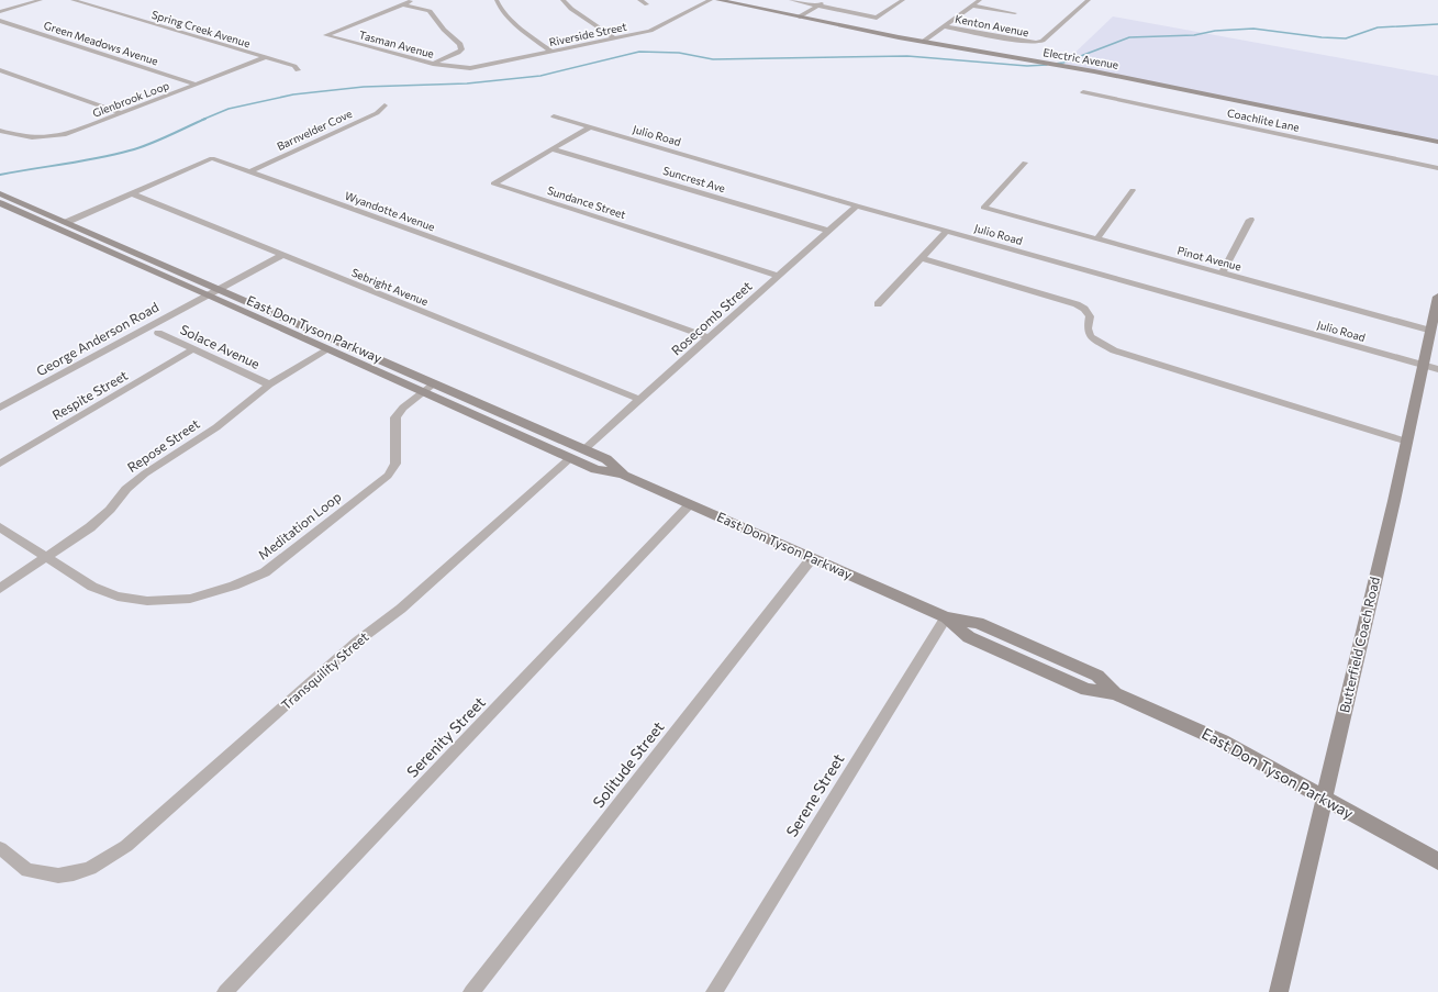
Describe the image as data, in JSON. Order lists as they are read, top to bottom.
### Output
{
  "streets": {
    "main road": ["Electric Avenue", "East Don Tyson Parkway", "Butterfield Coach Road"],
    "street": [
      "Kenton Avenue",
      "Spring Creek Avenue",
      "Riverside Street",
      "Green Meadows Avenue",
      "Tasman Avenue",
      "Glenbrook Loop",
      "Coachlite Lane",
      "Barnvelder Cove",
      "Julio Road",
      "Suncrest Ave",
      "Sundance Street",
      "Wyandotte Avenue",
      "Pinot Avenue",
      "Sebright Avenue",
      "Rosecomb Street",
      "George Anderson Road",
      "Solace Avenue",
      "Respite Street",
      "Repose Street",
      "Meditation Loop",
      "Transquility Street",
      "Serenity Street",
      "Solitude Street",
      "Serene Street"
    ]
  },
  "crossings": [
    ["Spring Creek Avenue", "Glenbrook Loop"],
    ["Riverside Street", "Tasman Avenue"],
    ["Green Meadows Avenue", "Glenbrook Loop"],
    ["Barnvelder Cove", "Wyandotte Avenue"],
    ["Julio Road", "Sundance Street"],
    ["Julio Road", "Rosecomb Street"],
    ["Julio Road", "Butterfield Coach Road"],
    ["Suncrest Ave", "Sundance Street"],
    ["Suncrest Ave", "Rosecomb Street"],
    ["Sundance Street", "Rosecomb Street"],
    ["Wyandotte Avenue", "Sebright Avenue"],
    ["Wyandotte Avenue", "Rosecomb Street"],
    ["Wyandotte Avenue", "East Don Tyson Parkway"],
    ["Pinot Avenue", "Butterfield Coach Road"],
    ["Sebright Avenue", "Rosecomb Street"],
    ["Sebright Avenue", "George Anderson Road"],
    ["Rosecomb Street", "East Don Tyson Parkway"],
    ["East Don Tyson Parkway", "George Anderson Road"],
    ["East Don Tyson Parkway", "Repose Street"],
    ["East Don Tyson Parkway", "Meditation Loop"],
    ["East Don Tyson Parkway", "Butterfield Coach Road"],
    ["East Don Tyson Parkway", "Transquility Street"],
    ["East Don Tyson Parkway", "Serenity Street"],
    ["East Don Tyson Parkway", "Solitude Street"],
    ["East Don Tyson Parkway", "Serene Street"],
    ["Solace Avenue", "Respite Street"],
    ["Solace Avenue", "Repose Street"],
    ["Repose Street", "Meditation Loop"]
  ]
}
